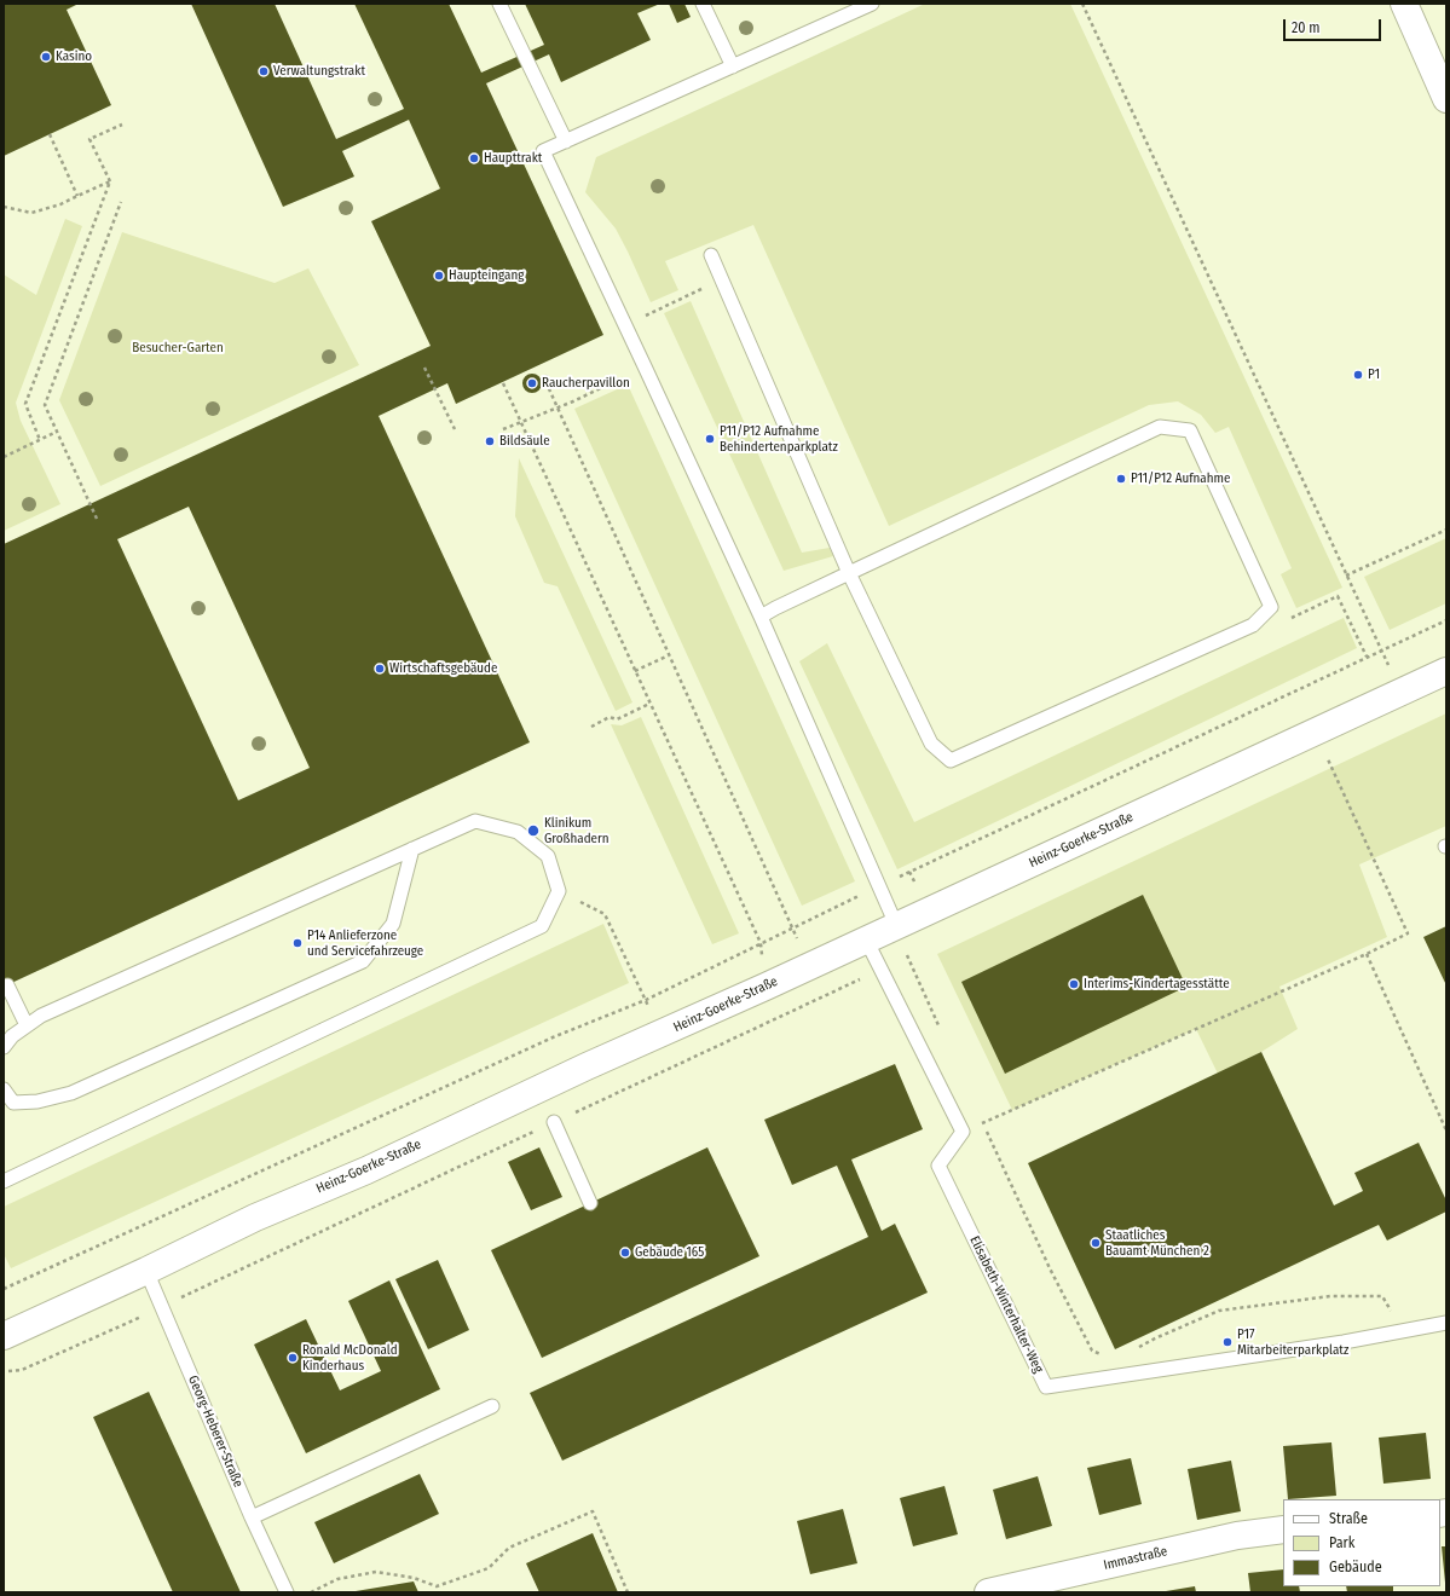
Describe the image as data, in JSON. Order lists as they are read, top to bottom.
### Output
{
  "streets": {
    "street": ["Heinz-Goerke-Straße", "Immastraße"],
    "lane": ["Elisabeth-Winterhalter-Weg", "Georg-Heberer-Straße"]
  },
  "crossings": [
    ["Heinz-Goerke-Straße", "Georg-Heberer-Straße"]
  ],
  "parks": ["Besucher-Garten"],
  "places": [
    "Kasino",
    "Verwaltungstrakt",
    "Haupttrakt",
    "Haupteingang",
    "P1",
    "Raucherpavillon",
    "P11/P12 Aufnahme Behindertenparkplatz",
    "Bildsäule",
    "P11/P12 Aufnahme",
    "Wirtschaftsgebäude",
    "Klinikum Großhadern",
    "P14 Anlieferzone und Servicefahrzeuge",
    "Interims-Kindertagesstätte",
    "Staatliches Bauamt München 2",
    "Gebäude 165",
    "P17 Mitarbeiterparkplatz",
    "Ronald McDonald Kinderhaus"
  ],
  "legend": ["Straße", "Park", "Gebäude"],
  "scale_bar": "20 m"
}
